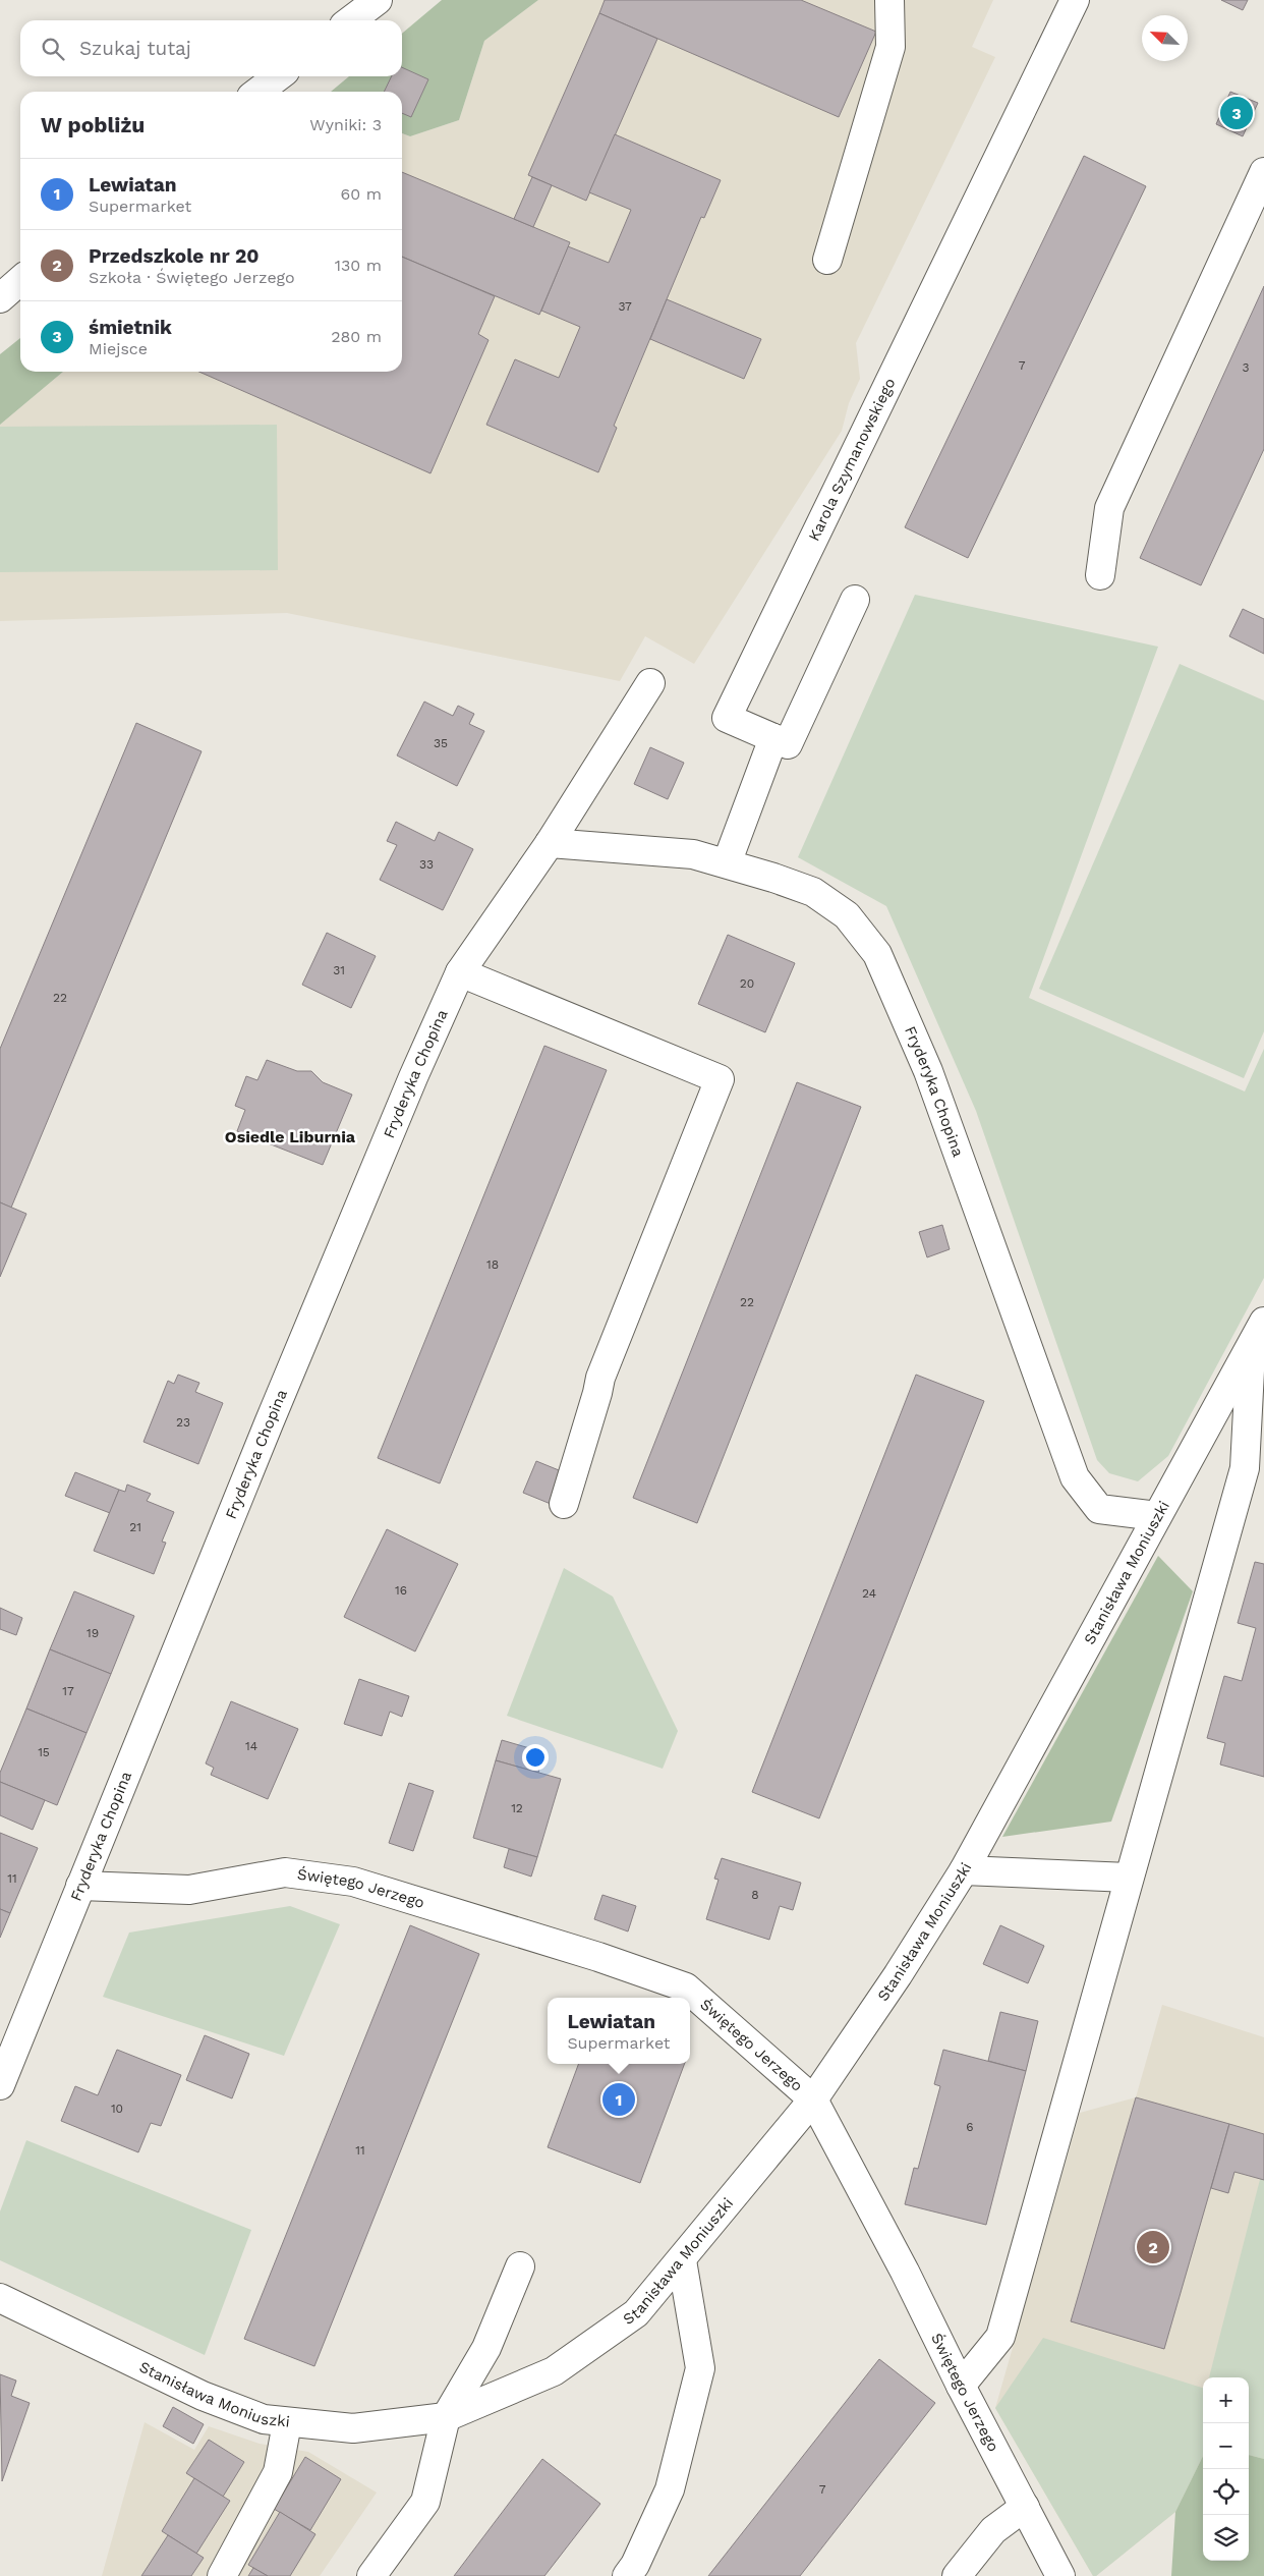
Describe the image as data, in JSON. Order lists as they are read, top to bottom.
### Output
{
  "streets": {
    "street": [
      "Karola Szymanowskiego",
      "Fryderyka Chopina",
      "Stanisława Moniuszki",
      "Świętego Jerzego"
    ]
  },
  "crossings": [
    ["Fryderyka Chopina", "Stanisława Moniuszki"],
    ["Fryderyka Chopina", "Świętego Jerzego"],
    ["Stanisława Moniuszki", "Świętego Jerzego"]
  ],
  "districts": ["Osiedle Liburnia"],
  "house_numbers": [
    "37",
    "7",
    "3",
    "35",
    "33",
    "31",
    "20",
    "22",
    "18",
    "22",
    "23",
    "21",
    "16",
    "24",
    "19",
    "17",
    "14",
    "15",
    "12",
    "11",
    "8",
    "10",
    "6",
    "11",
    "7"
  ],
  "north": "top left",
  "page": {
    "search": "Szukaj tutaj",
    "heading": ["W pobliżu", "Wyniki: 3"],
    "pins": ["3", "1", "2"],
    "list": [
      {
        "mark": "1",
        "name": "Lewiatan",
        "note": "Supermarket",
        "value": "60 m"
      },
      {
        "mark": "2",
        "name": "Przedszkole nr 20",
        "note": "Szkoła · Świętego Jerzego",
        "value": "130 m"
      },
      {
        "mark": "3",
        "name": "śmietnik",
        "note": "Miejsce",
        "value": "280 m"
      }
    ],
    "popup": ["Lewiatan", "Supermarket"],
    "map_buttons": ["+", "−"]
  }
}
